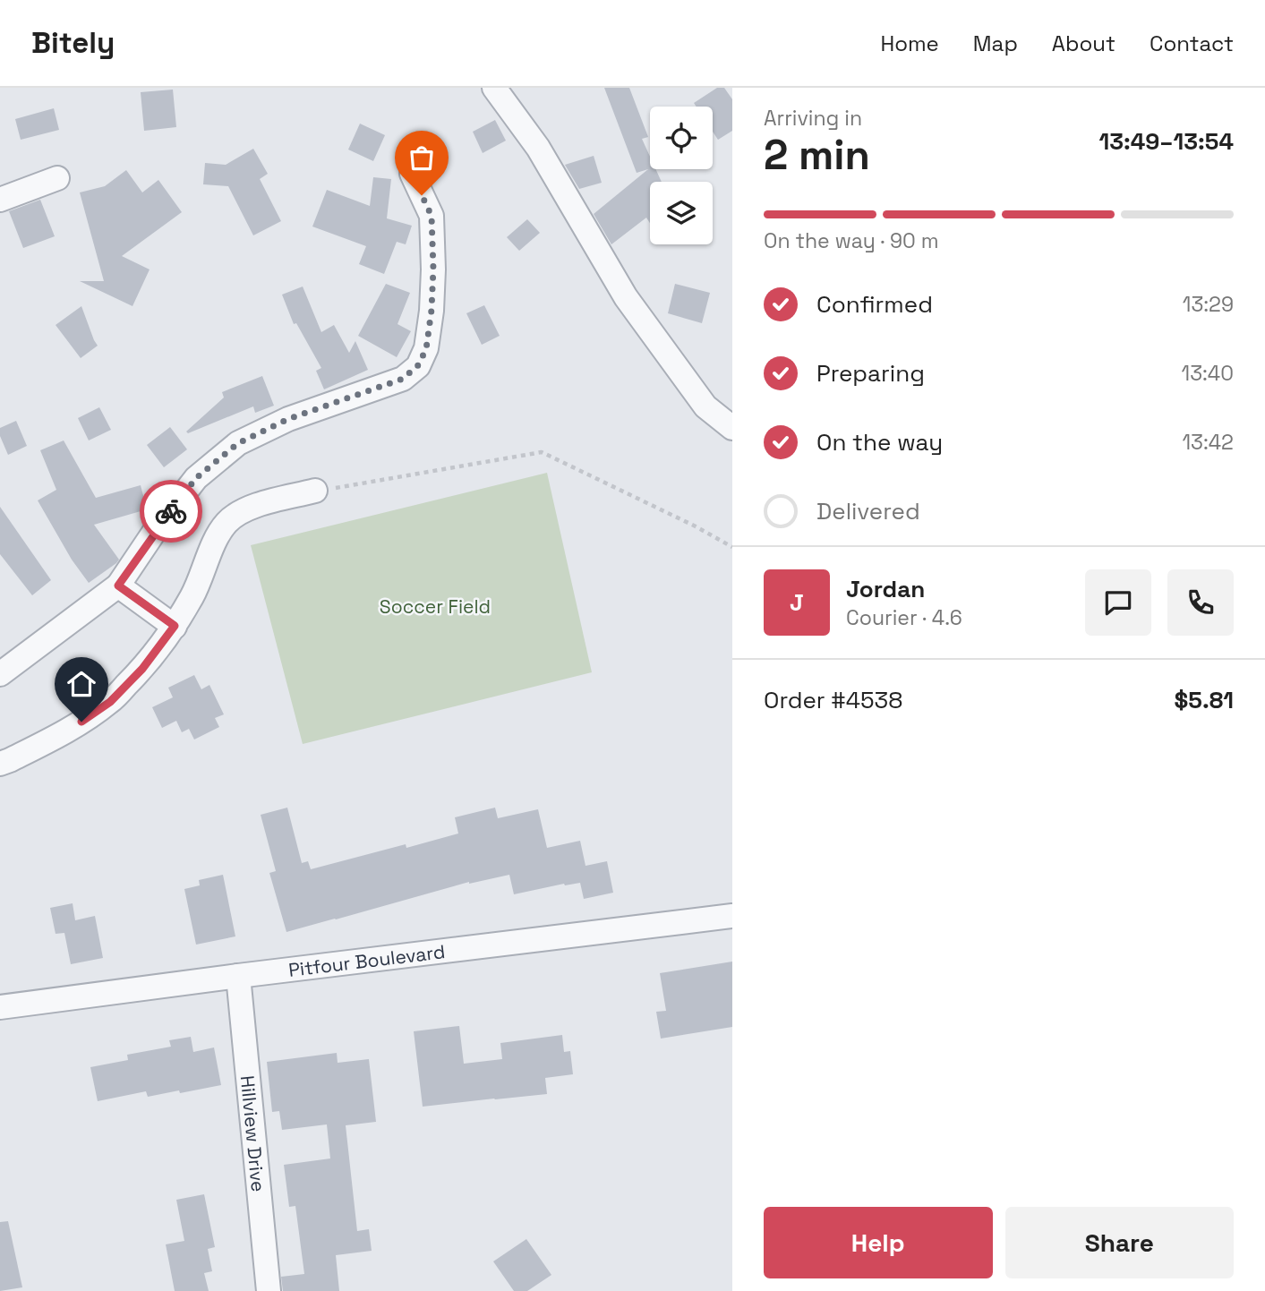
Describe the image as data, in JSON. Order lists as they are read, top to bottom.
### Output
{
  "streets": {
    "street": ["Pitfour Boulevard", "Hillview Drive"]
  },
  "crossings": [
    ["Pitfour Boulevard", "Hillview Drive"]
  ],
  "parks": ["Soccer Field"],
  "page": {
    "header": "Bitely",
    "nav": [
      "Home",
      "Map",
      "About",
      "Contact"
    ],
    "heading": ["2 min", "Arriving in", "13:49–13:54"],
    "panel": [
      "Jordan",
      "Courier · 4.6",
      "Order #4538",
      "$5.81"
    ],
    "bar": "On the way · 90 m",
    "list": [
      ["Confirmed", "13:29"],
      ["Preparing", "13:40"],
      ["On the way", "13:42"],
      "Delivered"
    ],
    "round": "J",
    "buttons": ["Help", "Share"]
  }
}
